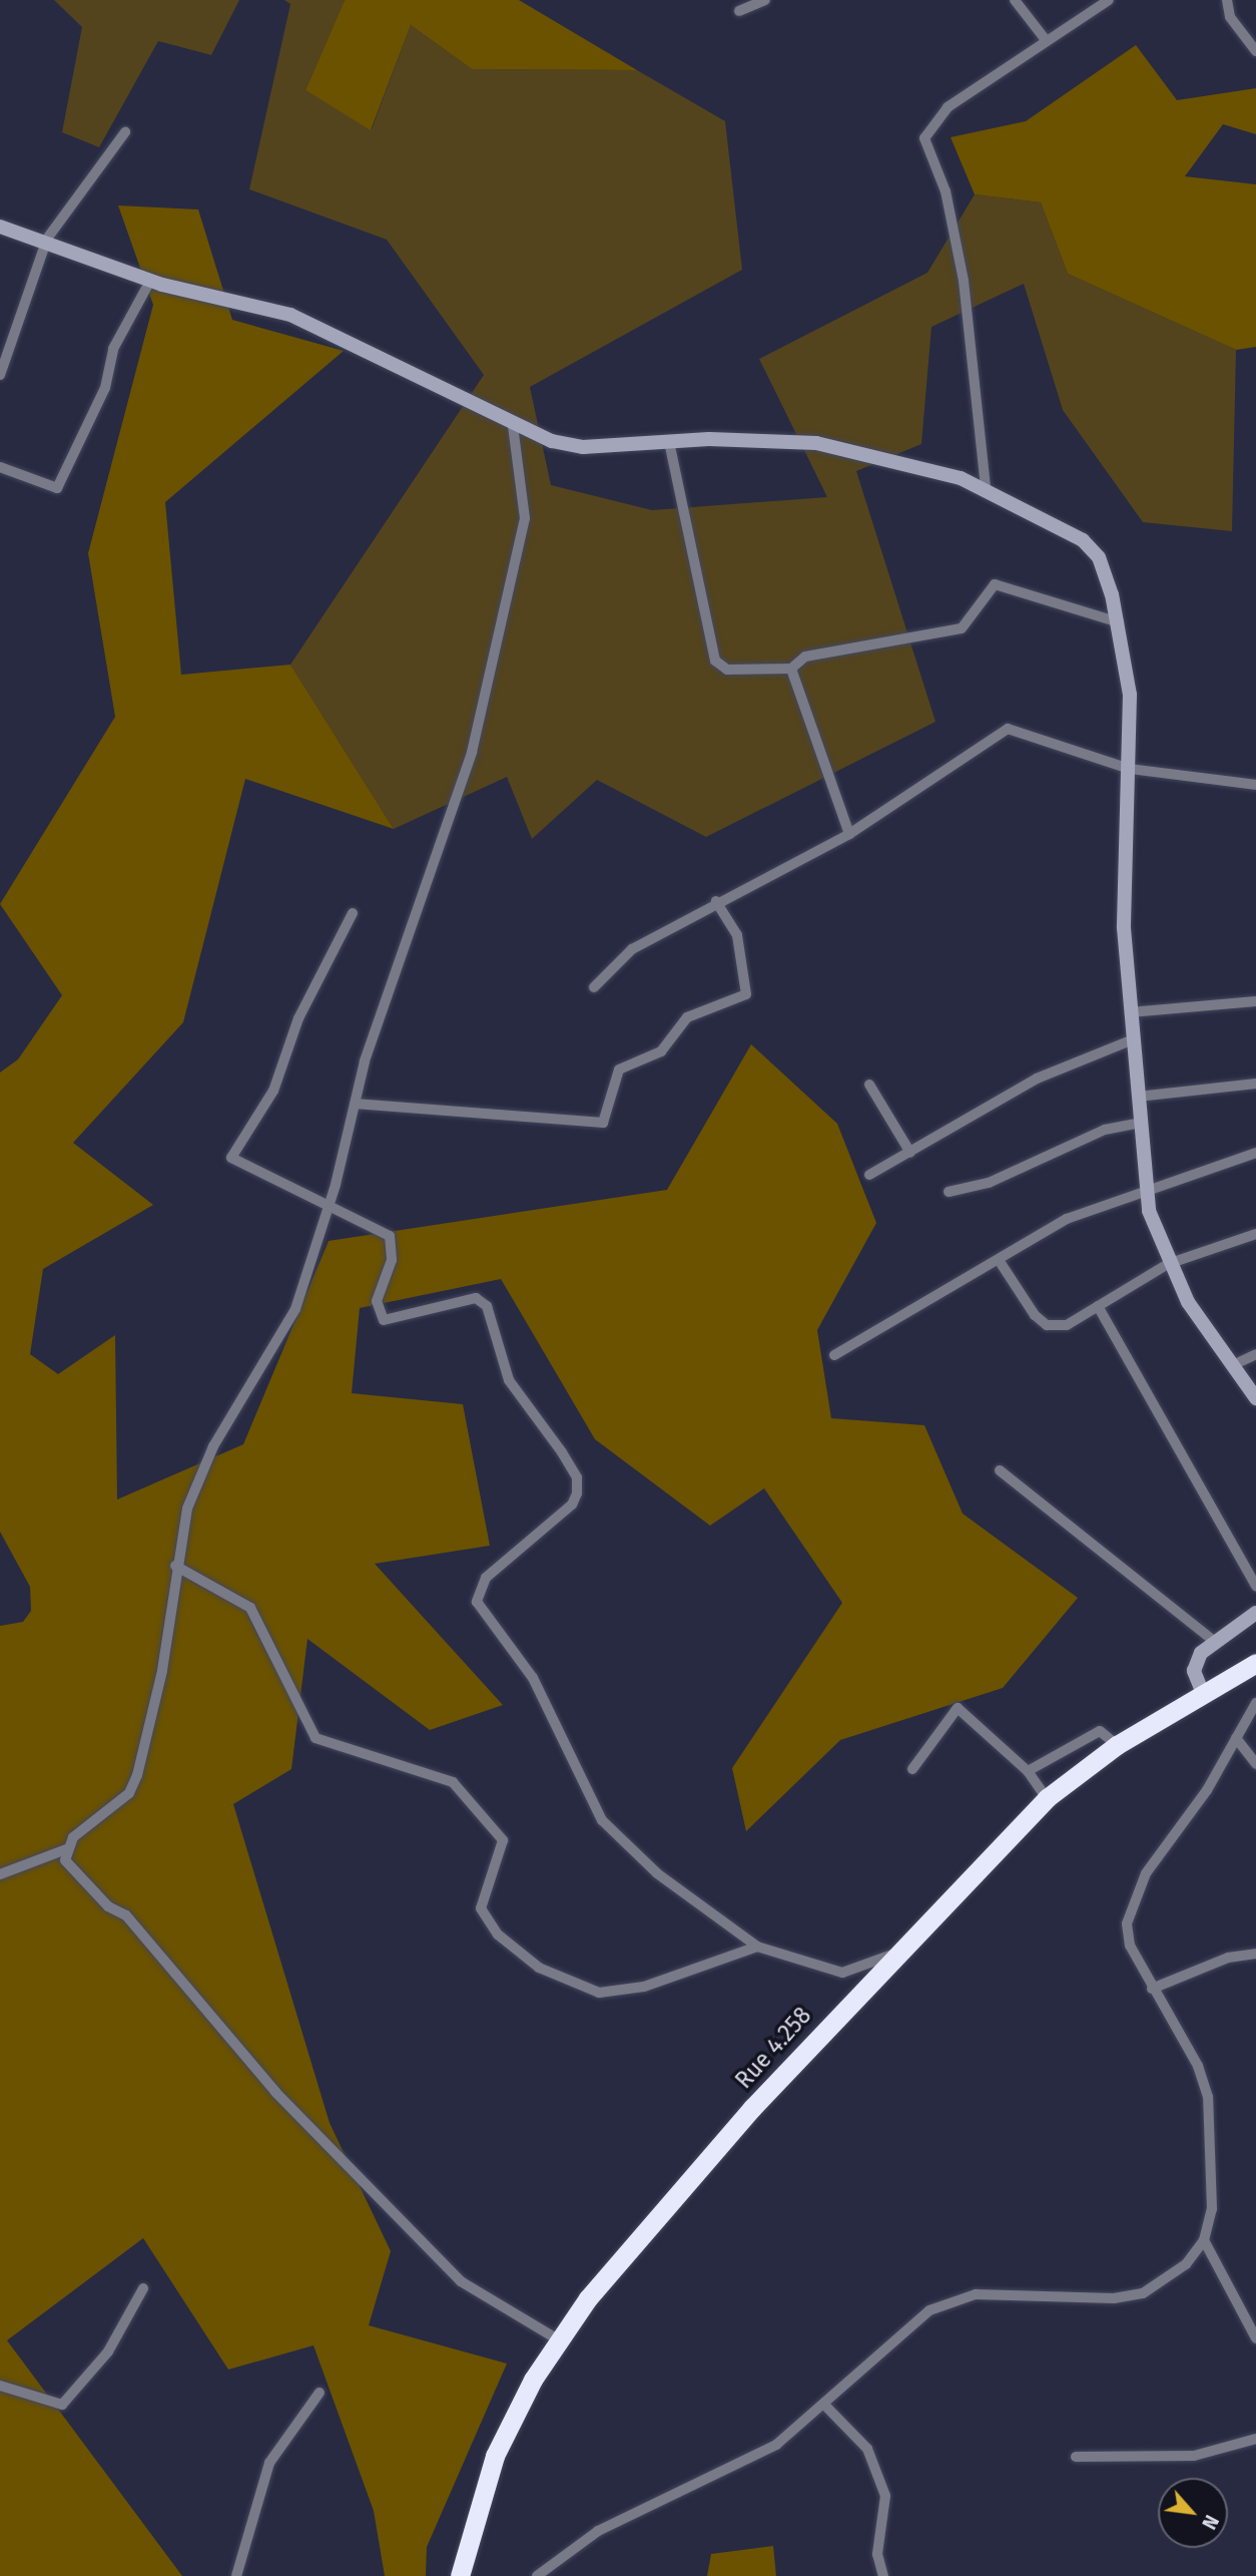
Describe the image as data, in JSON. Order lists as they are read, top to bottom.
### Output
{
  "streets": {
    "highway": ["Rue 4.258"]
  },
  "north": "bottom right"
}
